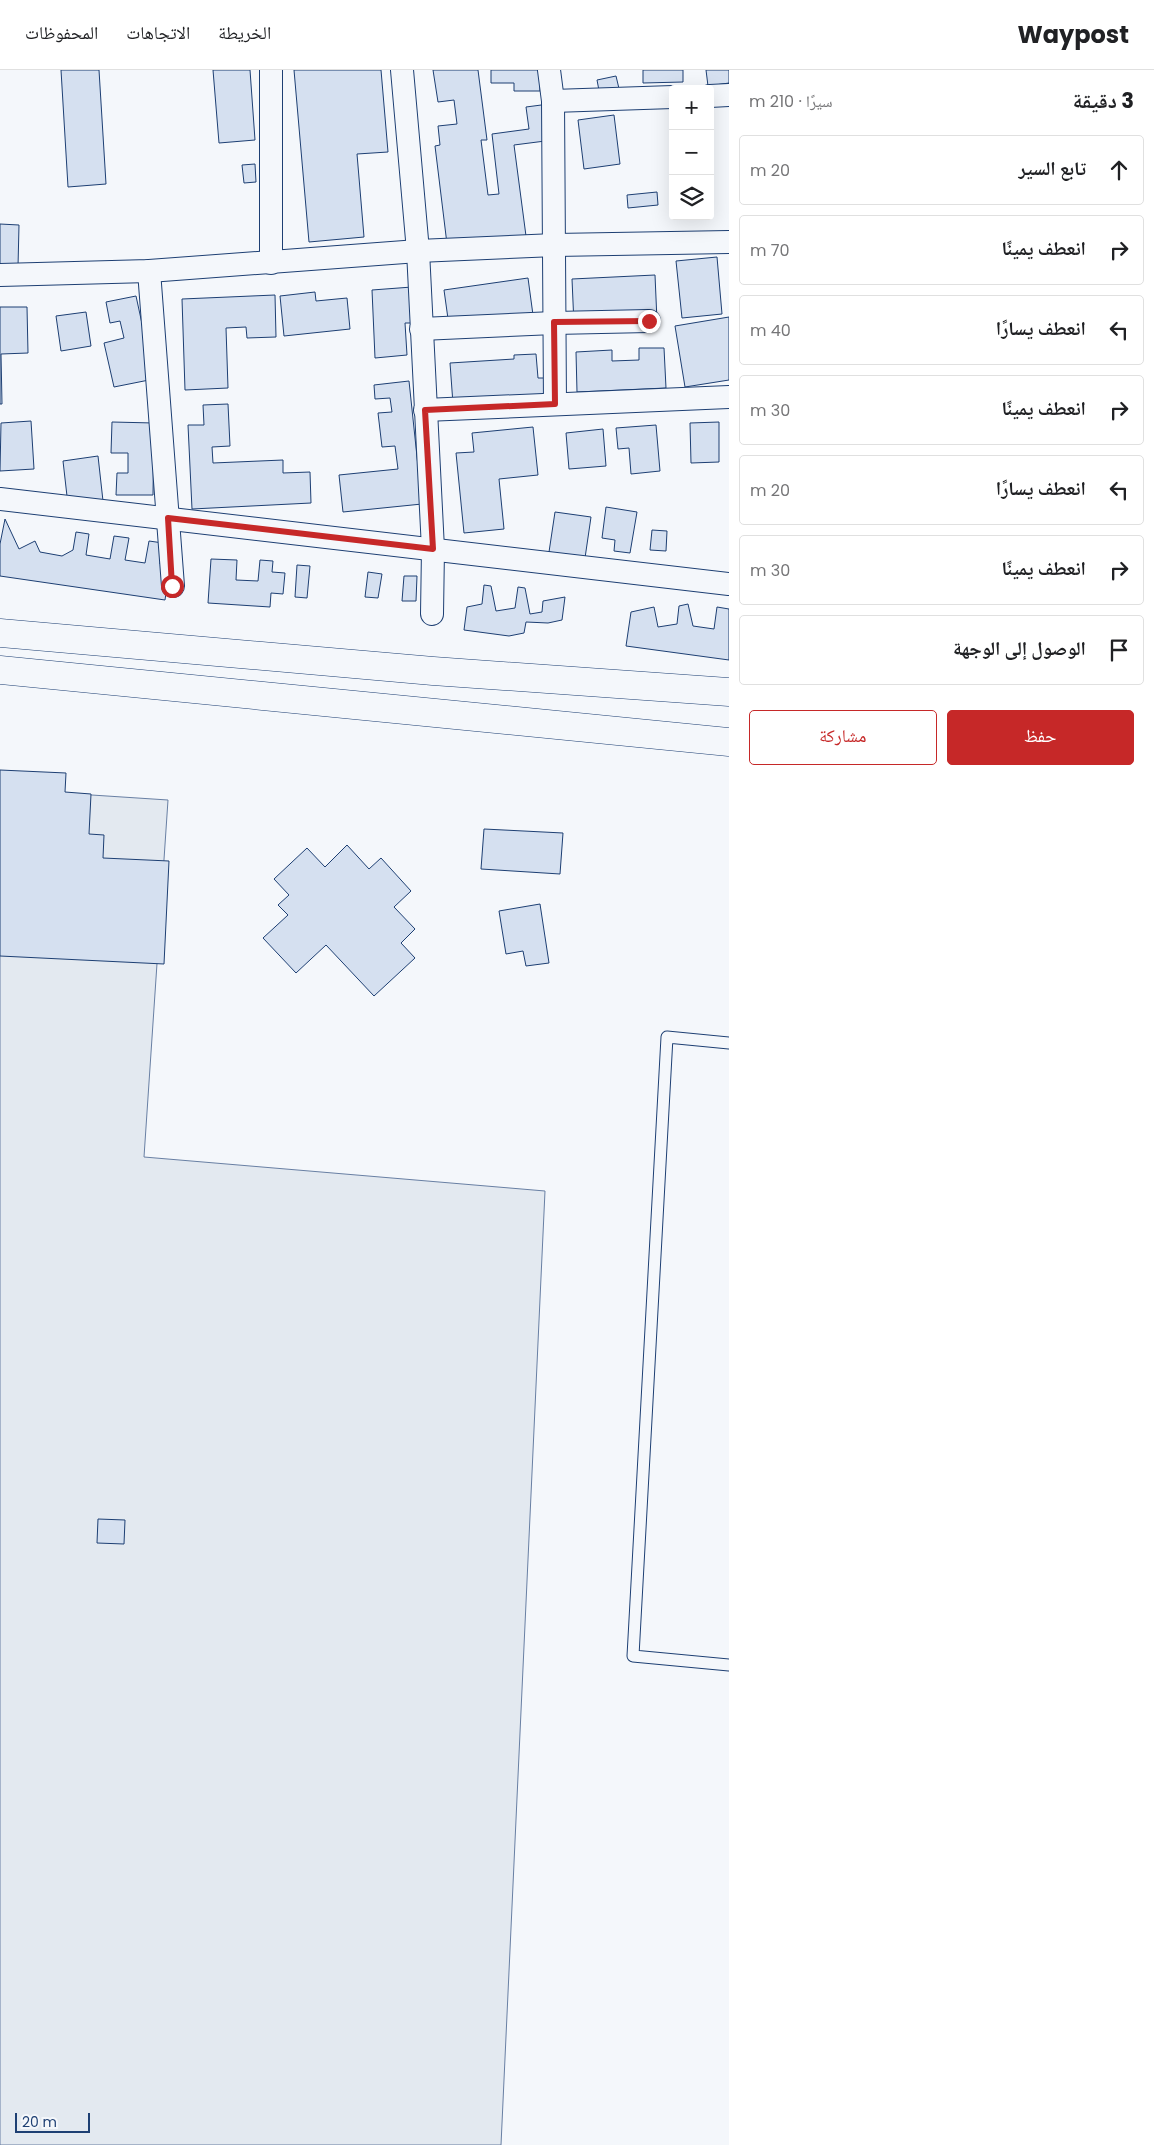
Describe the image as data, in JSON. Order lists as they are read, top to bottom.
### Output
{
  "scale_bar": "20 m",
  "page": {
    "header": "Waypost",
    "nav": ["الخريطة", "الاتجاهات", "المحفوظات"],
    "heading": ["3 دقيقة", "سيرًا · 210 m"],
    "map_buttons": ["+", "−"],
    "list": [
      ["تابع السير", "20 m"],
      ["انعطف يمينًا", "70 m"],
      ["انعطف يسارًا", "40 m"],
      ["انعطف يمينًا", "30 m"],
      ["انعطف يسارًا", "20 m"],
      ["انعطف يمينًا", "30 m"],
      "الوصول إلى الوجهة"
    ],
    "buttons": ["حفظ", "مشاركة"],
    "scale": "20 m"
  }
}
